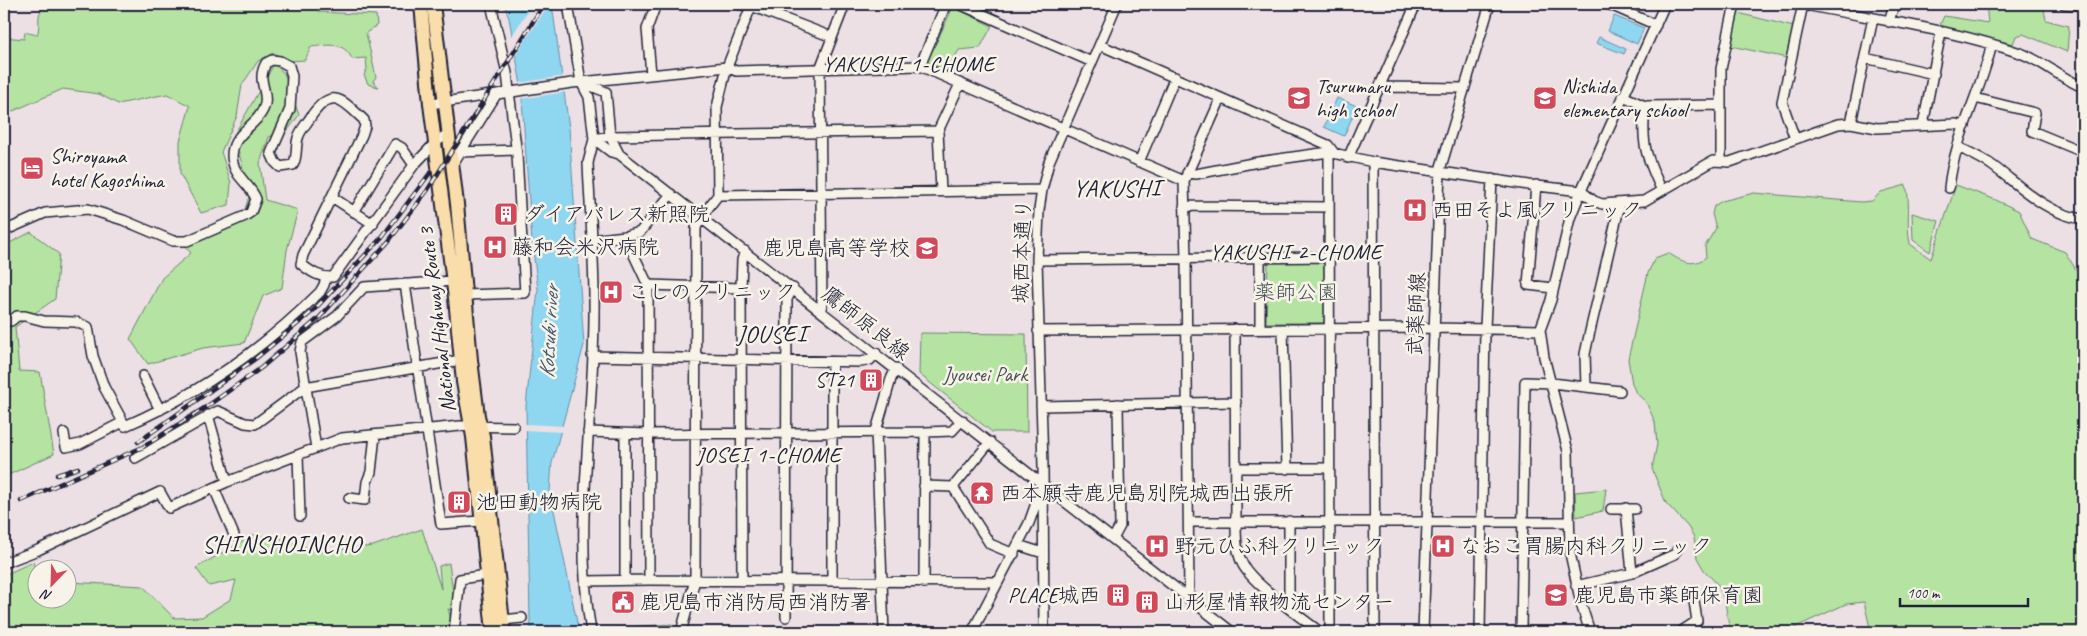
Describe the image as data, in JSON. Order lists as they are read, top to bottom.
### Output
{
  "streets": {
    "highway": ["National Highway Route 3"],
    "street": ["城西本通り", "武薬師線", "鷹師原良線"]
  },
  "crossings": [
    ["城西本通り", "鷹師原良線"]
  ],
  "districts": [
    "YAKUSHI 1-CHOME",
    "YAKUSHI",
    "YAKUSHI 2-CHOME",
    "JOUSEI",
    "JOSEI 1-CHOME",
    "SHINSHOINCHO"
  ],
  "water": ["Kotsuki river"],
  "parks": ["薬師公園", "Jyousei Park"],
  "places": {
    "school or university": [
      "Tsurumaru high school",
      "Nishida elementary school",
      "鹿児島高等学校",
      "鹿児島市薬師保育園"
    ],
    "hotel": ["Shiroyama hotel Kagoshima"],
    "hospital": [
      "西田そよ風クリニック",
      "藤和会米沢病院",
      "こしのクリニック",
      "野元ひふ科クリニック",
      "なおこ胃腸内科クリニック"
    ],
    "building": [
      "ダイアパレス新照院",
      "ST21",
      "池田動物病院",
      "PLACE城西",
      "山形屋情報物流センター"
    ],
    "temple": ["西本願寺鹿児島別院城西出張所"],
    "public building": ["鹿児島市消防局西消防署"]
  },
  "scale_bar": "100 m",
  "north": "bottom left"
}
